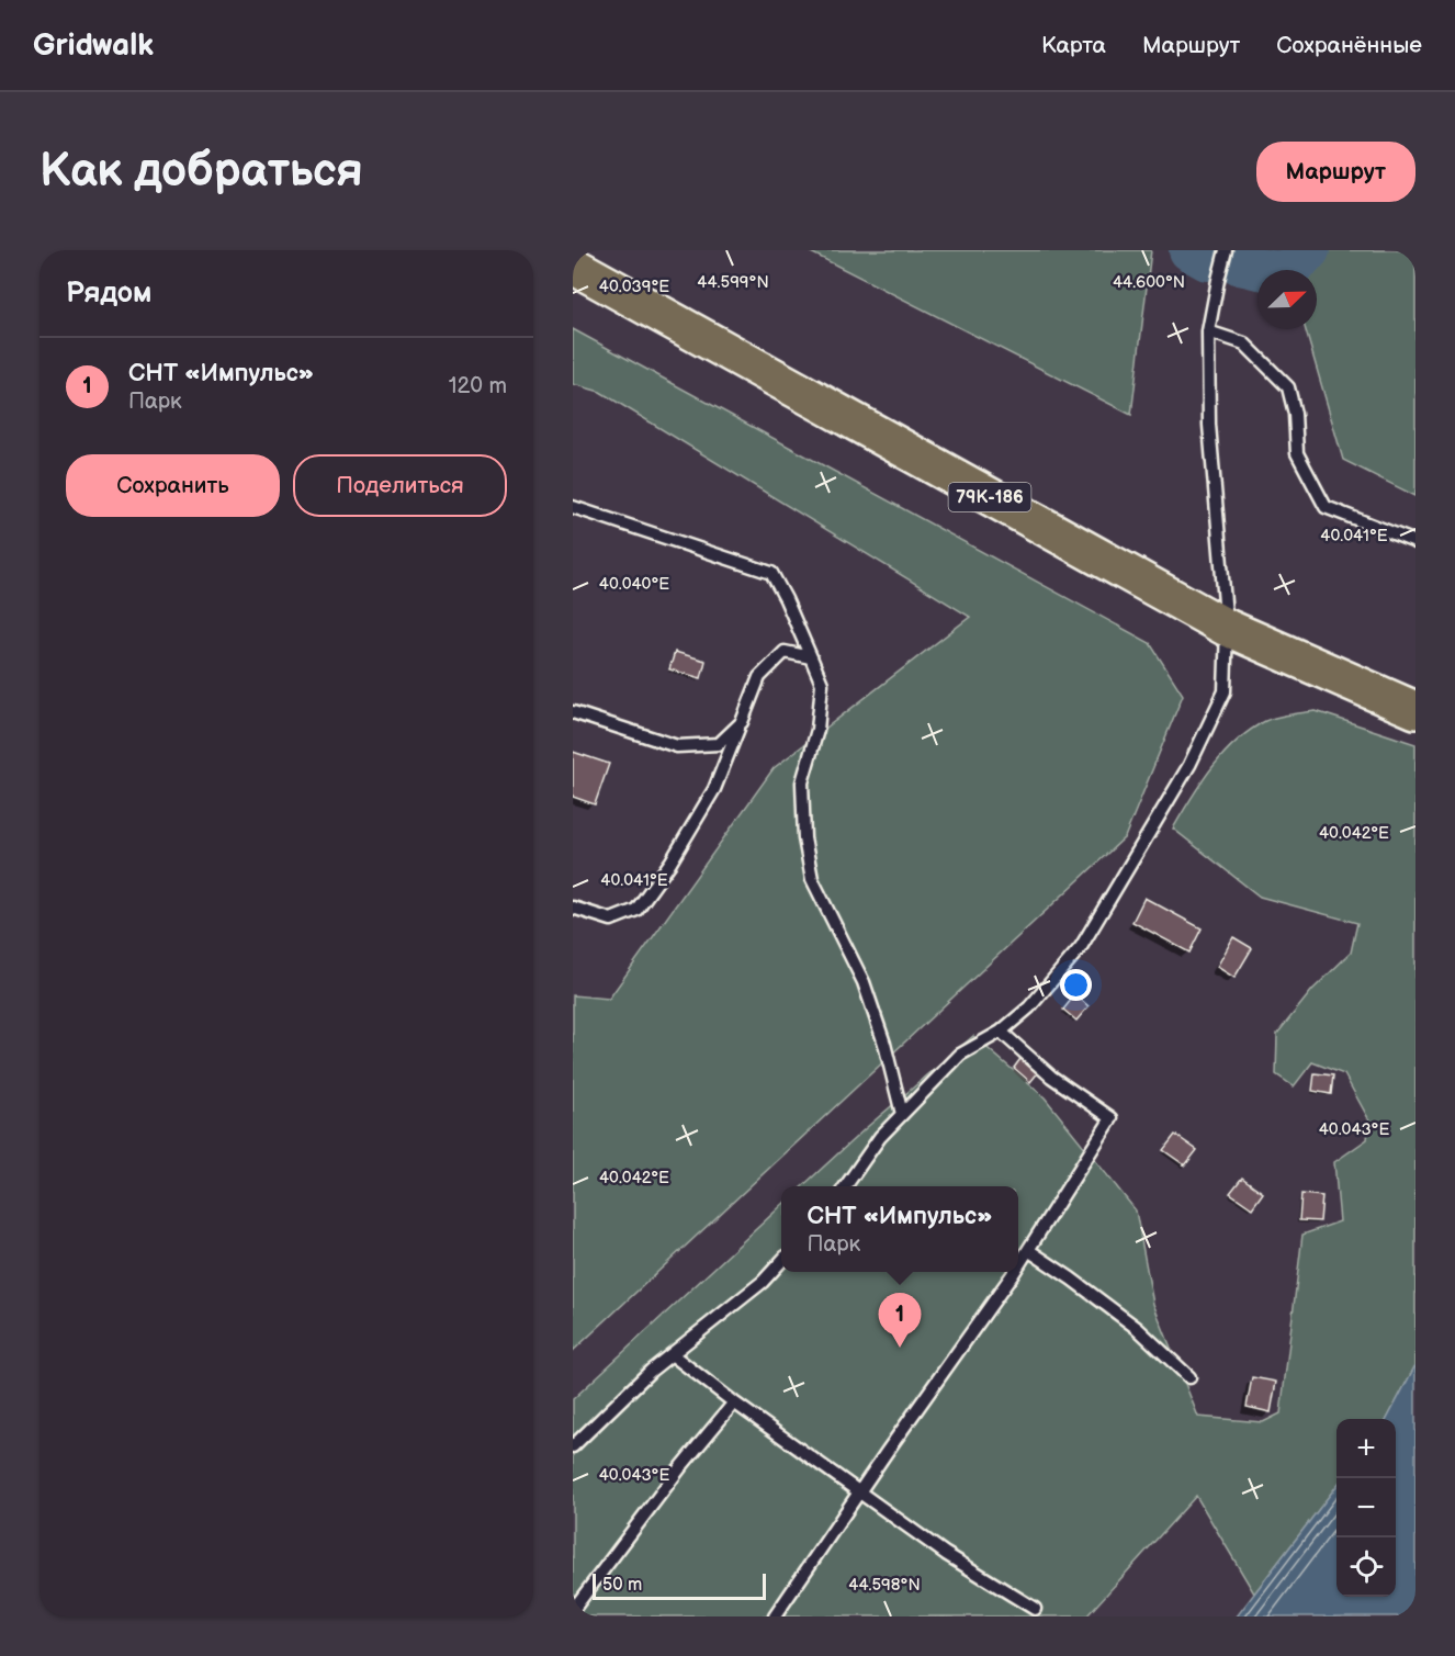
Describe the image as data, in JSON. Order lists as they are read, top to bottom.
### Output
{
  "streets": {
    "main road": ["79К-186"]
  },
  "scale_bar": "50 m",
  "north": "top right",
  "page": {
    "header": "Gridwalk",
    "nav": ["Карта", "Маршрут", "Сохранённые"],
    "buttons": [
      "Маршрут",
      ["Сохранить", "Поделиться"]
    ],
    "title": "Как добраться",
    "heading": "Рядом",
    "list": [
      {
        "mark": "1",
        "name": "СНТ «Импульс»",
        "note": "Парк",
        "value": "120 m"
      }
    ],
    "popup": ["СНТ «Импульс»", "Парк"],
    "pins": "1",
    "map_buttons": ["+", "−"],
    "scale": "50 m"
  },
  "coordinates": [
    "44.599°N",
    "44.600°N",
    "40.039°E",
    "40.041°E",
    "40.040°E",
    "40.042°E",
    "40.043°E",
    "44.598°N"
  ]
}
